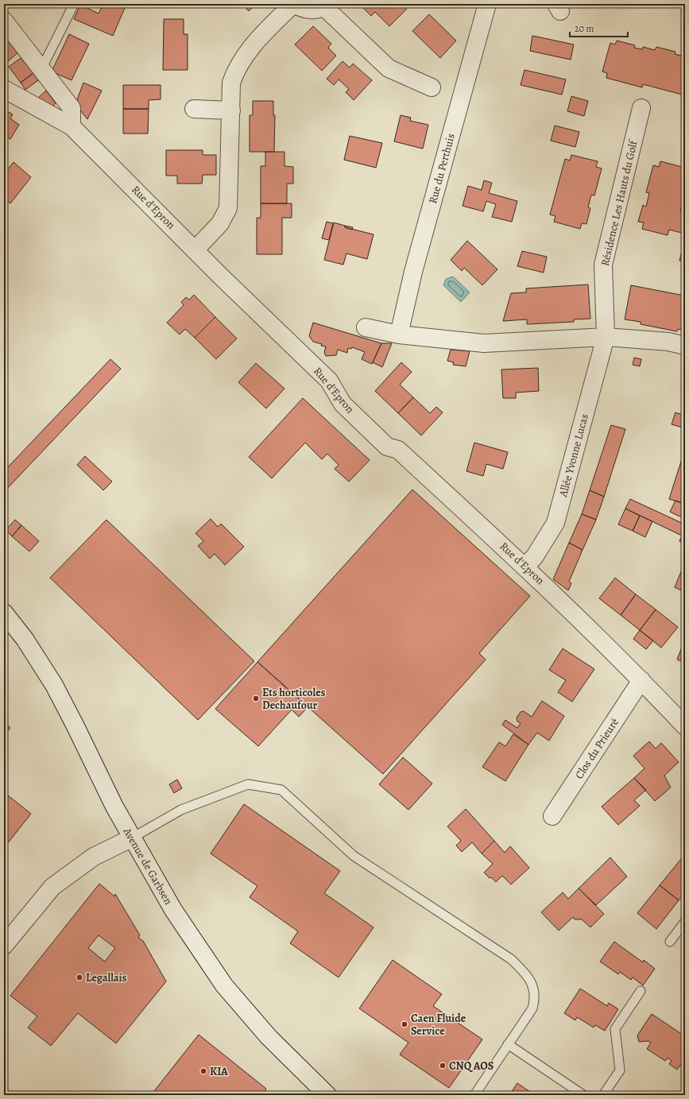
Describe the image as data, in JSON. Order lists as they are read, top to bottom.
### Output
{
  "streets": {
    "street": [
      "Rue du Perthuis",
      "Résidence Les Hauts du Golf",
      "Rue d'Epron",
      "Allée Yvonne Lucas",
      "Clos du Prieuré",
      "Avenue de Garbsen"
    ]
  },
  "crossings": [
    ["Résidence Les Hauts du Golf", "Allée Yvonne Lucas"],
    ["Rue d'Epron", "Allée Yvonne Lucas"],
    ["Rue d'Epron", "Clos du Prieuré"]
  ],
  "places": [
    "Ets horticoles Dechaufour",
    "Legallais",
    "Caen Fluide Service",
    "CNQ AOS",
    "KIA"
  ],
  "scale_bar": "20 m"
}
